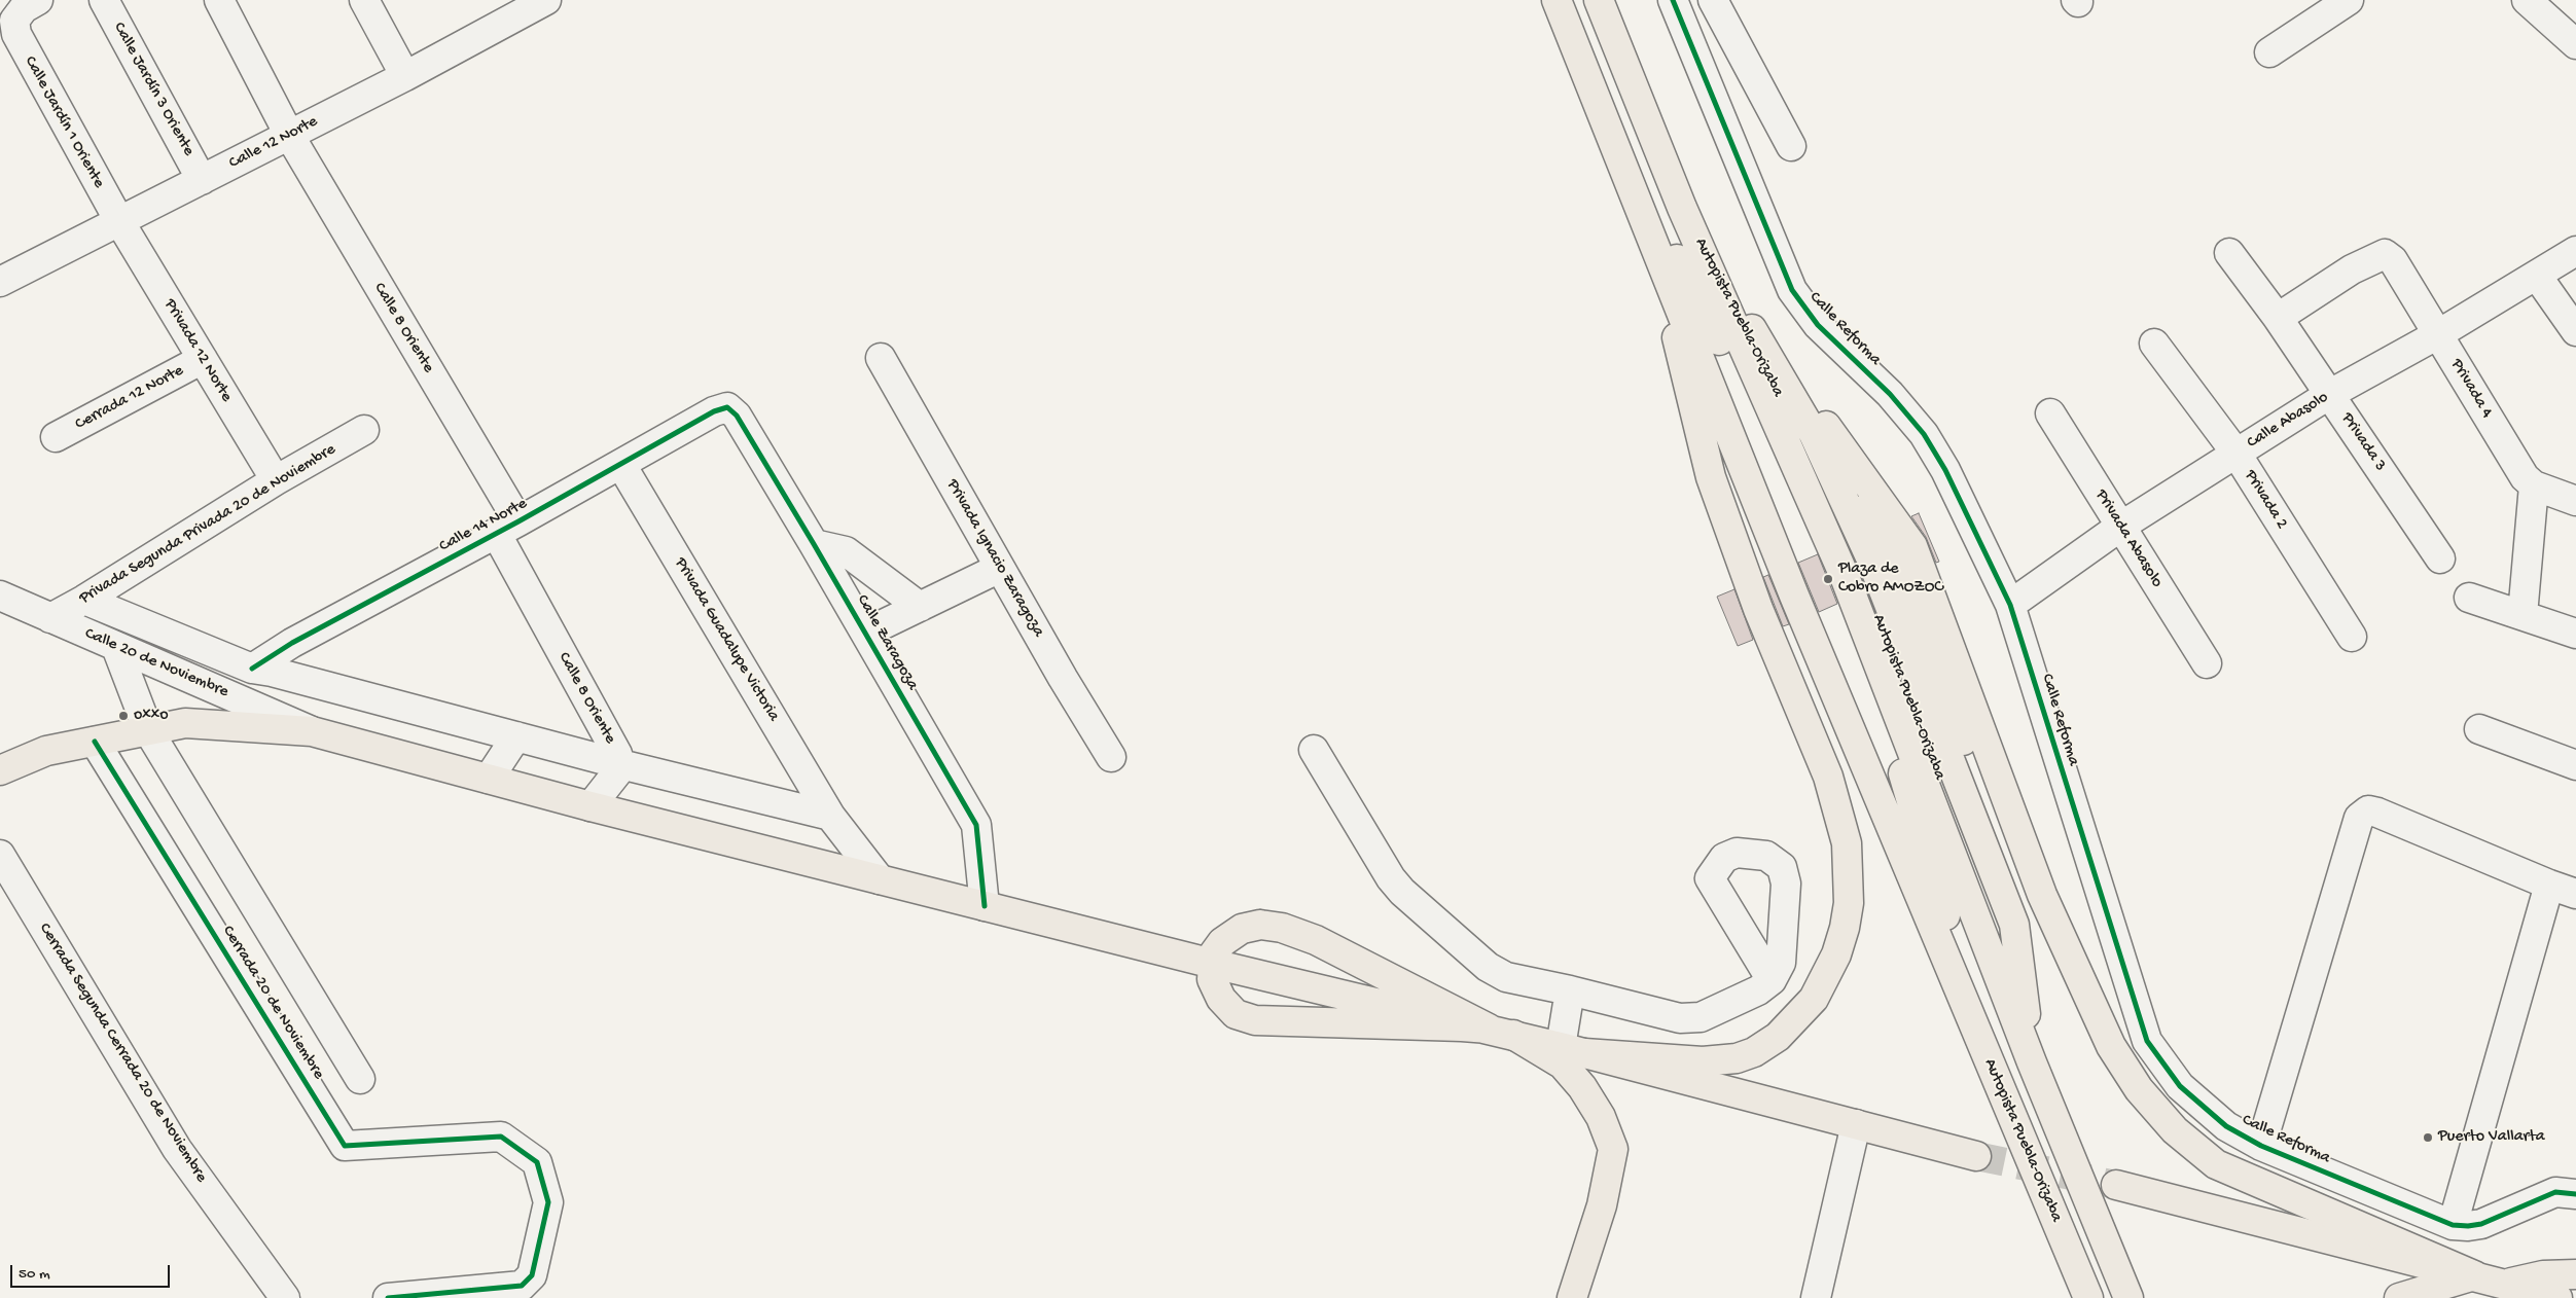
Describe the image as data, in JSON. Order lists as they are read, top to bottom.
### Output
{
  "streets": {
    "main road": ["Autopista Puebla-Orizaba"],
    "street": [
      "Calle Jardín 3 Oriente",
      "Calle Jardín 1 Oriente",
      "Calle 12 Norte",
      "Calle 8 Oriente",
      "Calle Reforma",
      "Privada 12 Norte",
      "Privada 4",
      "Cerrada 12 Norte",
      "Calle Abasolo",
      "Privada 3",
      "Privada 2",
      "Privada Segunda Privada 20 de Noviembre",
      "Calle 14 Norte",
      "Privada Abasolo",
      "Privada Ignacio Zaragoza",
      "Privada Guadalupe Victoria",
      "Calle Zaragoza",
      "Calle 20 de Noviembre",
      "Cerrada 20 de Noviembre",
      "Cerrada Segunda Cerrada 20 de Noviembre"
    ]
  },
  "crossings": [
    ["Calle Jardín 3 Oriente", "Calle 12 Norte"],
    ["Calle Jardín 1 Oriente", "Calle 12 Norte"],
    ["Calle Jardín 1 Oriente", "Privada 12 Norte"],
    ["Calle 12 Norte", "Calle 8 Oriente"],
    ["Calle 12 Norte", "Privada 12 Norte"],
    ["Calle 8 Oriente", "Calle 14 Norte"],
    ["Calle Reforma", "Calle Abasolo"],
    ["Privada 12 Norte", "Cerrada 12 Norte"],
    ["Privada 12 Norte", "Privada Segunda Privada 20 de Noviembre"],
    ["Privada 4", "Calle Abasolo"],
    ["Privada 4", "Privada 3"],
    ["Calle Abasolo", "Privada 3"],
    ["Calle Abasolo", "Privada 2"],
    ["Calle Abasolo", "Privada Abasolo"],
    ["Privada Segunda Privada 20 de Noviembre", "Calle 20 de Noviembre"],
    ["Calle 14 Norte", "Privada Guadalupe Victoria"],
    ["Calle 14 Norte", "Calle Zaragoza"]
  ],
  "places": ["Plaza de Cobro AMOZOC", "oxxo", "Puerto Vallarta"],
  "scale_bar": "50 m"
}
